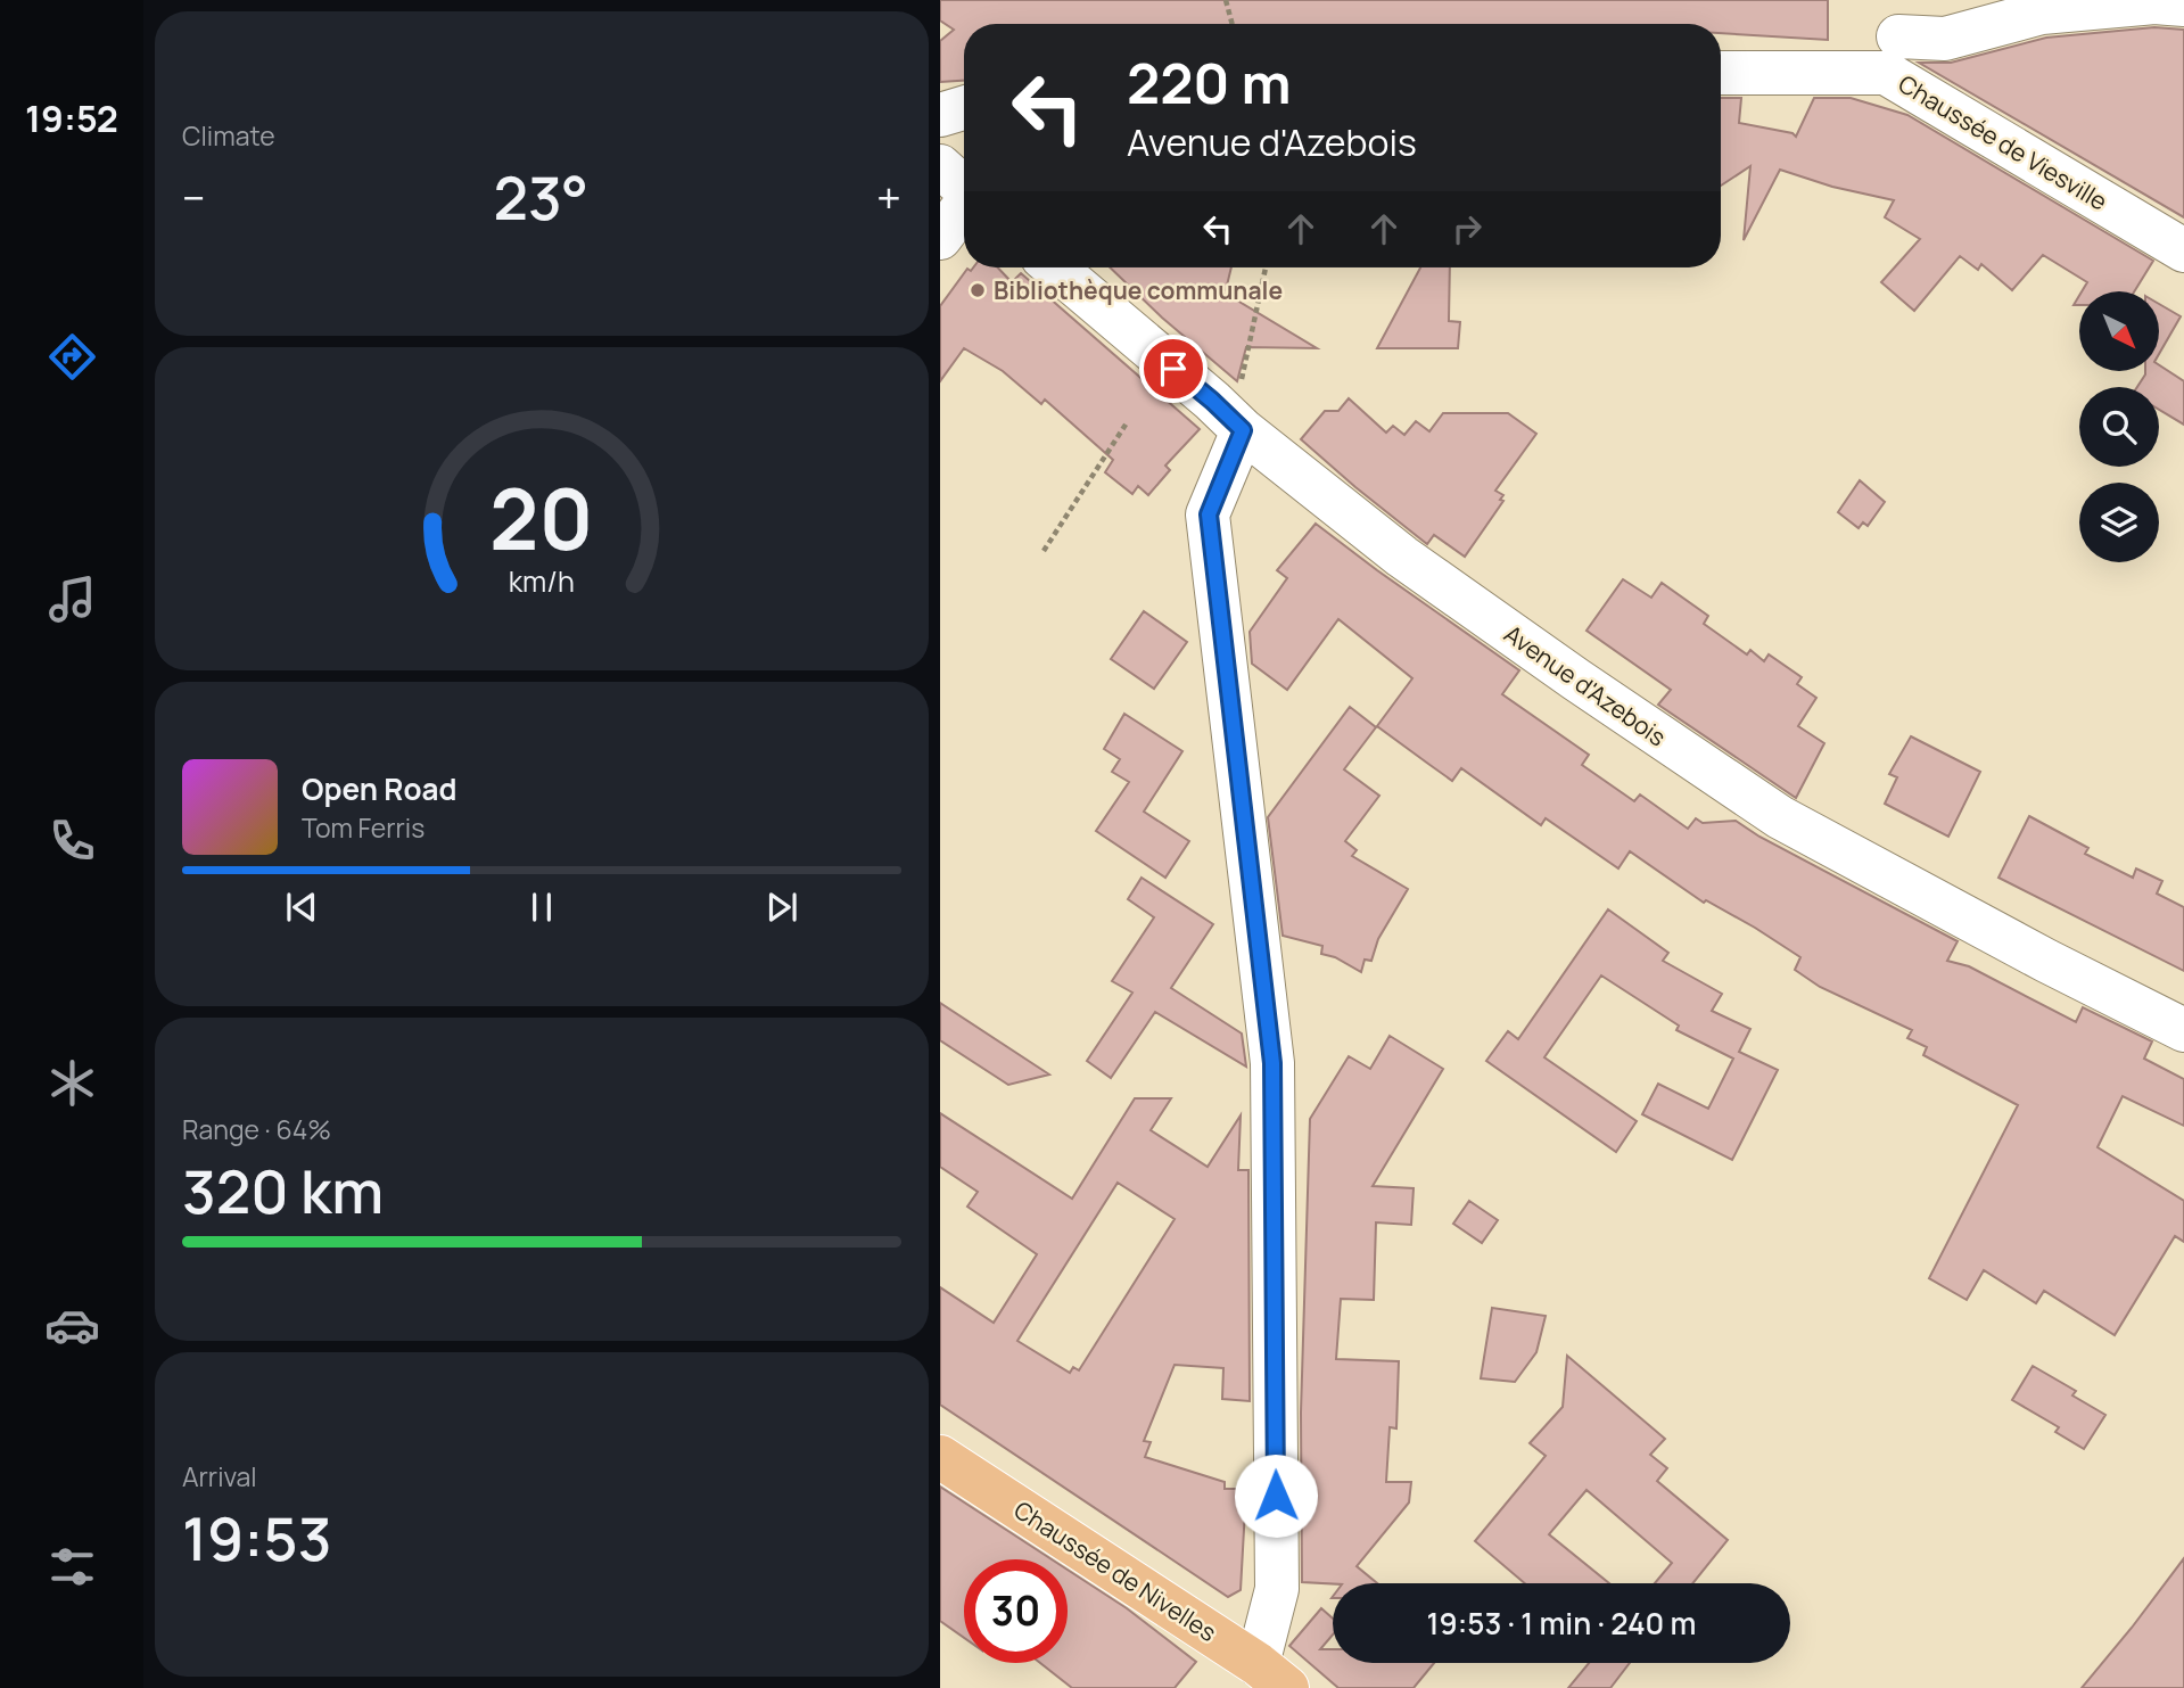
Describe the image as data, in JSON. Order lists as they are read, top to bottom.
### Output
{
  "streets": {
    "main road": ["Chaussée de Nivelles"],
    "street": ["Chaussée de Viesville", "Avenue d'Azebois"]
  },
  "places": ["Bibliothèque communale"],
  "north": "bottom right",
  "page": {
    "tabs": "19:52",
    "tile": [
      "Climate",
      ["Range · 64%", "320 km"],
      ["Arrival", "19:53"]
    ],
    "turn": ["220 m", "Avenue d'Azebois"],
    "heat": ["−", "23°", "+"],
    "song": ["Open Road", "Tom Ferris"],
    "limit": "30",
    "trip": "19:53 · 1 min · 240 m",
    "gauge": ["20", "km/h"]
  }
}
